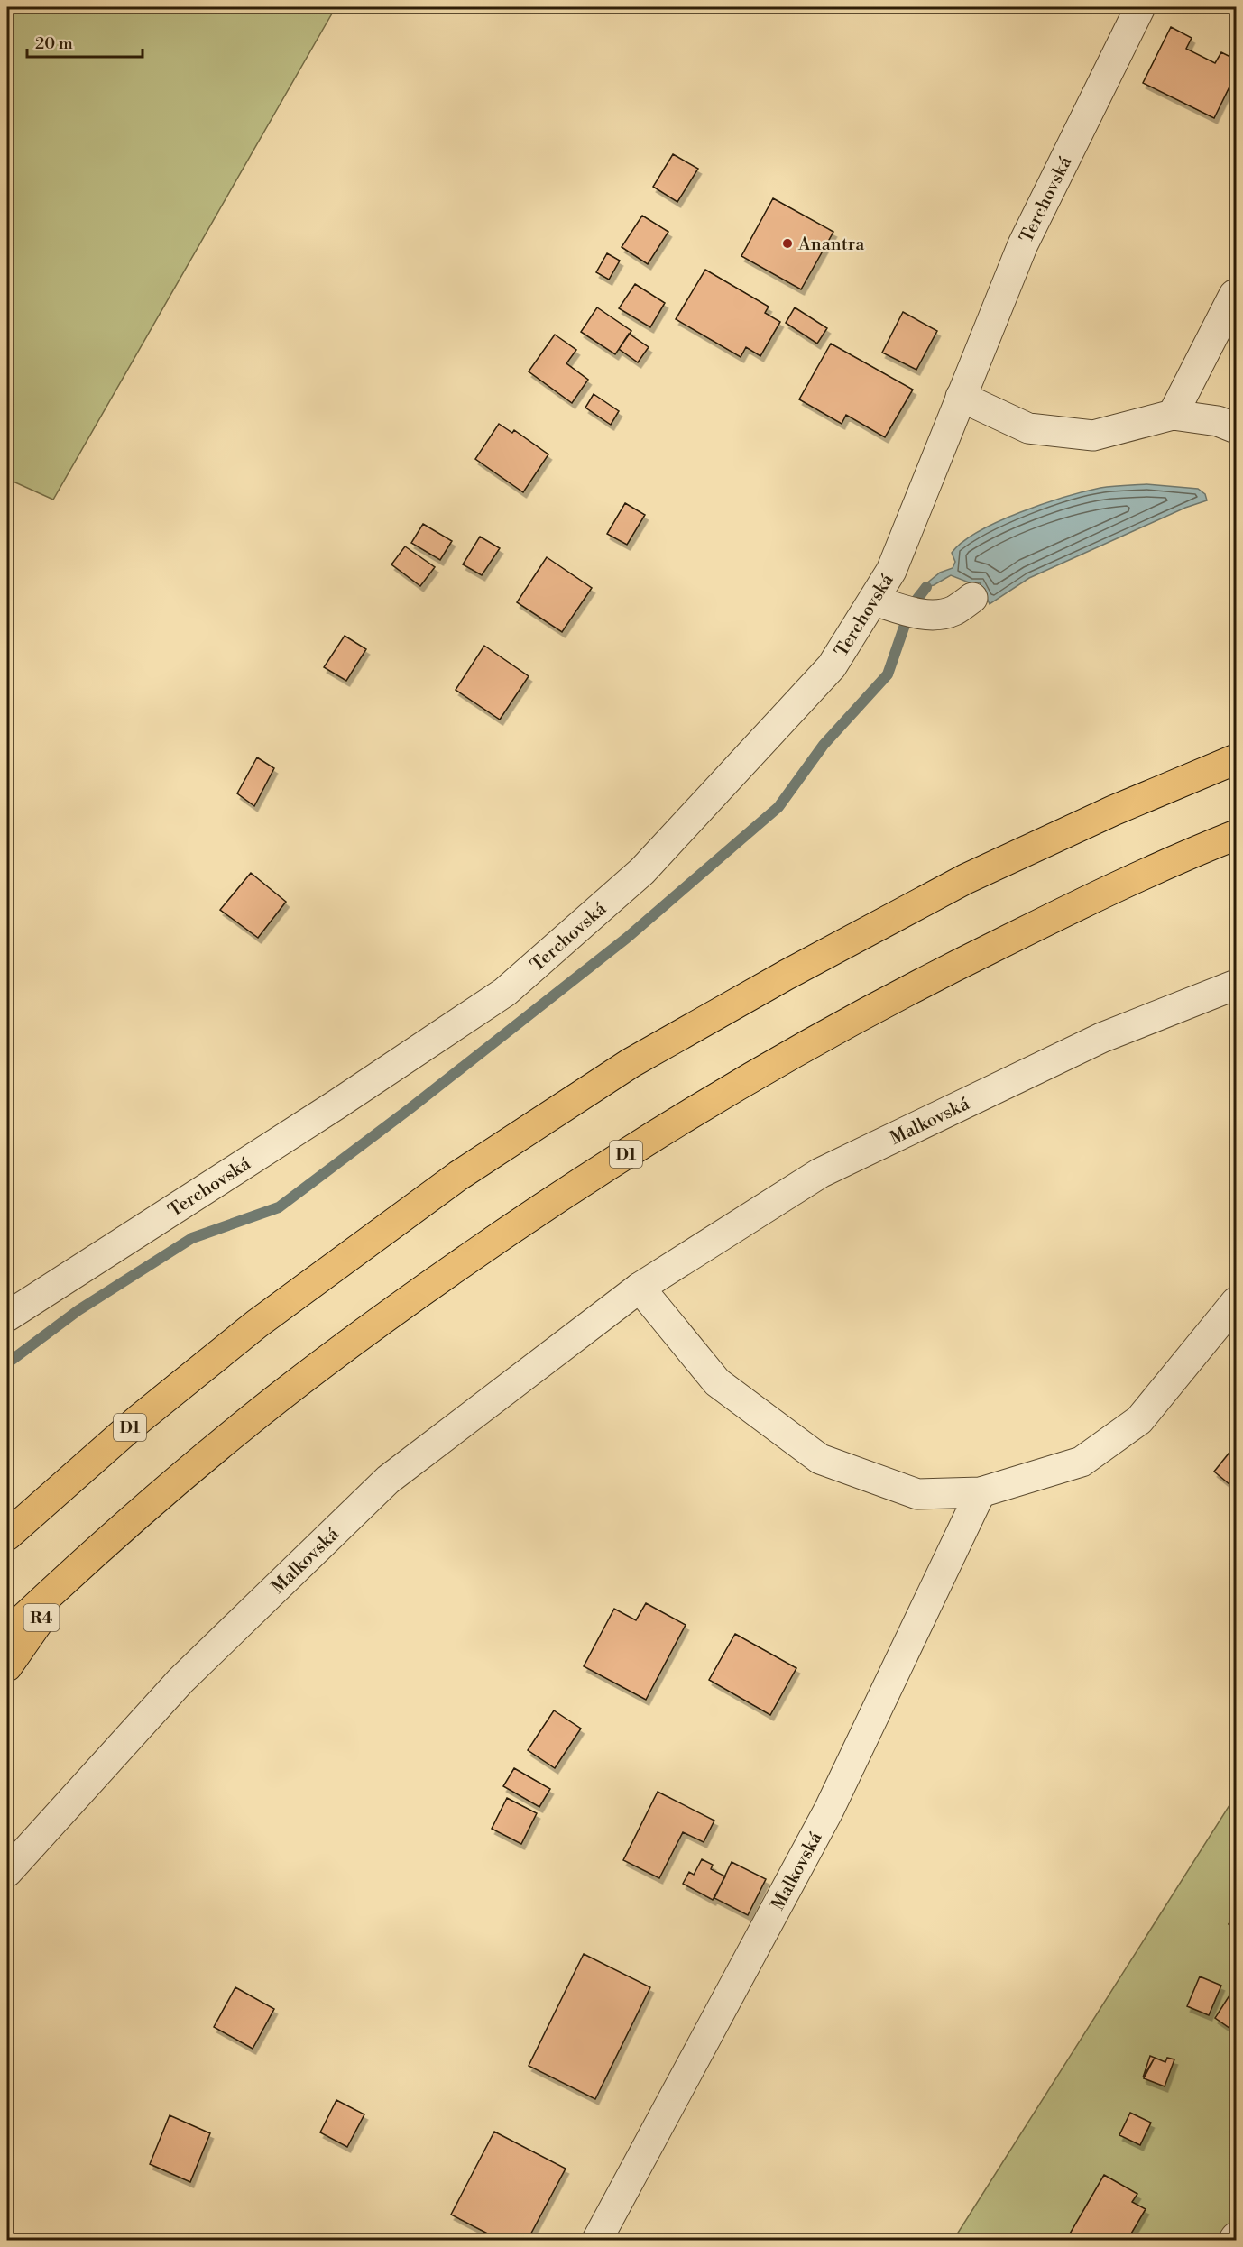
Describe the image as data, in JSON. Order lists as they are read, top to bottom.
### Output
{
  "streets": {
    "highway": ["D1", "R4"],
    "street": ["Terchovská", "Malkovská"]
  },
  "crossings": [
    ["D1", "R4"]
  ],
  "places": ["Anantra"],
  "scale_bar": "20 m"
}
